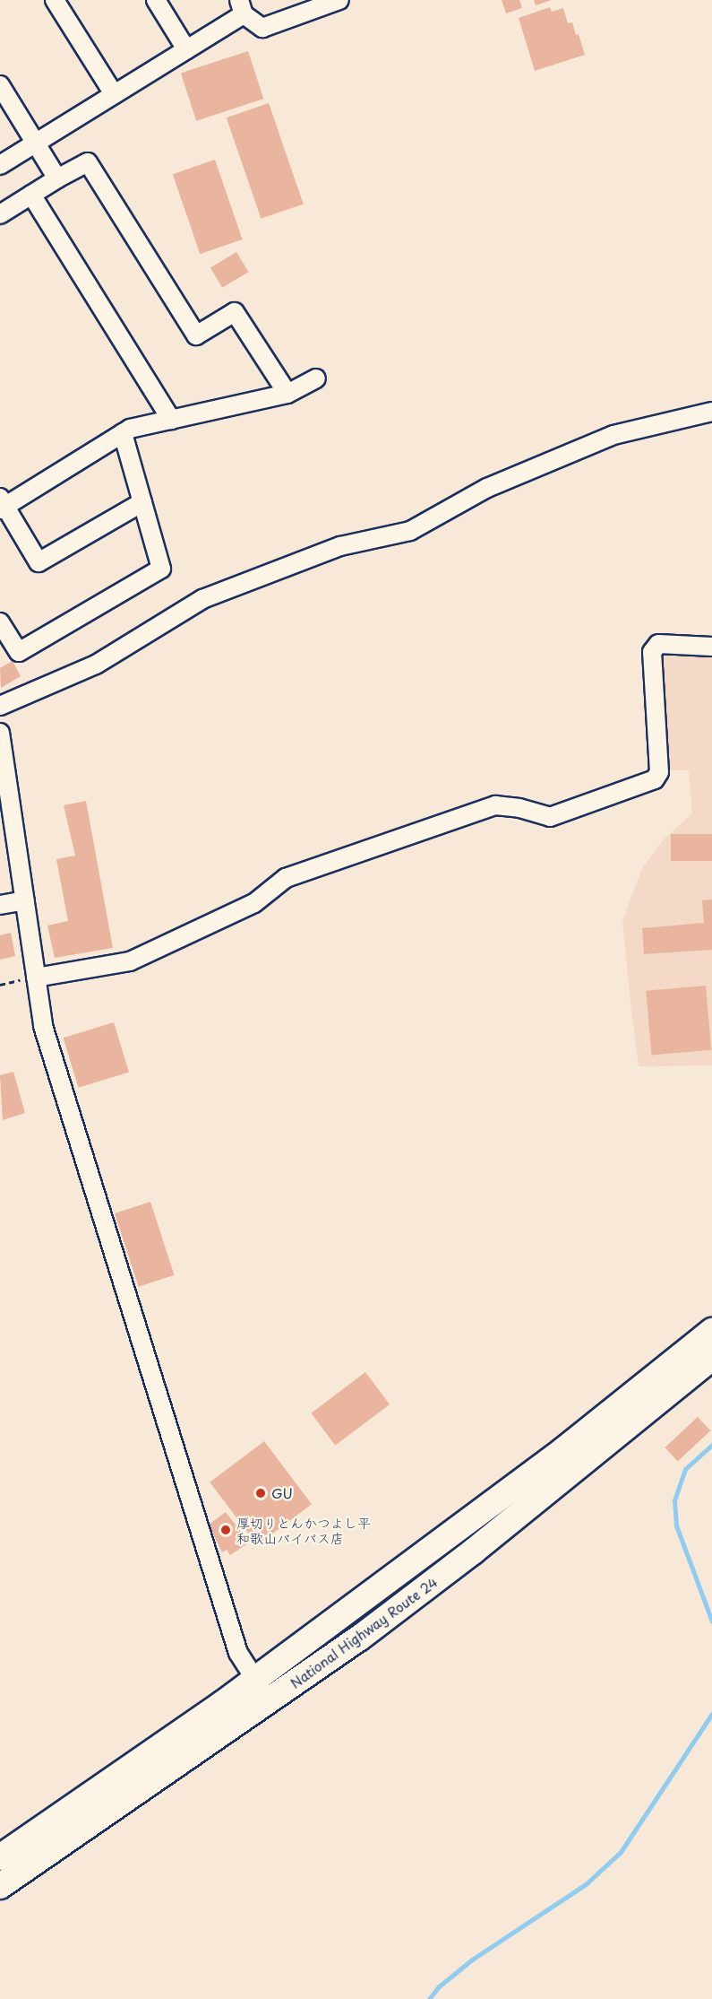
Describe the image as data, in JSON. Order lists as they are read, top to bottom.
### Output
{
  "streets": {
    "highway": ["National Highway Route 24"]
  },
  "places": ["GU", "厚切りとんかつよし平 和歌山バイパス店"]
}
